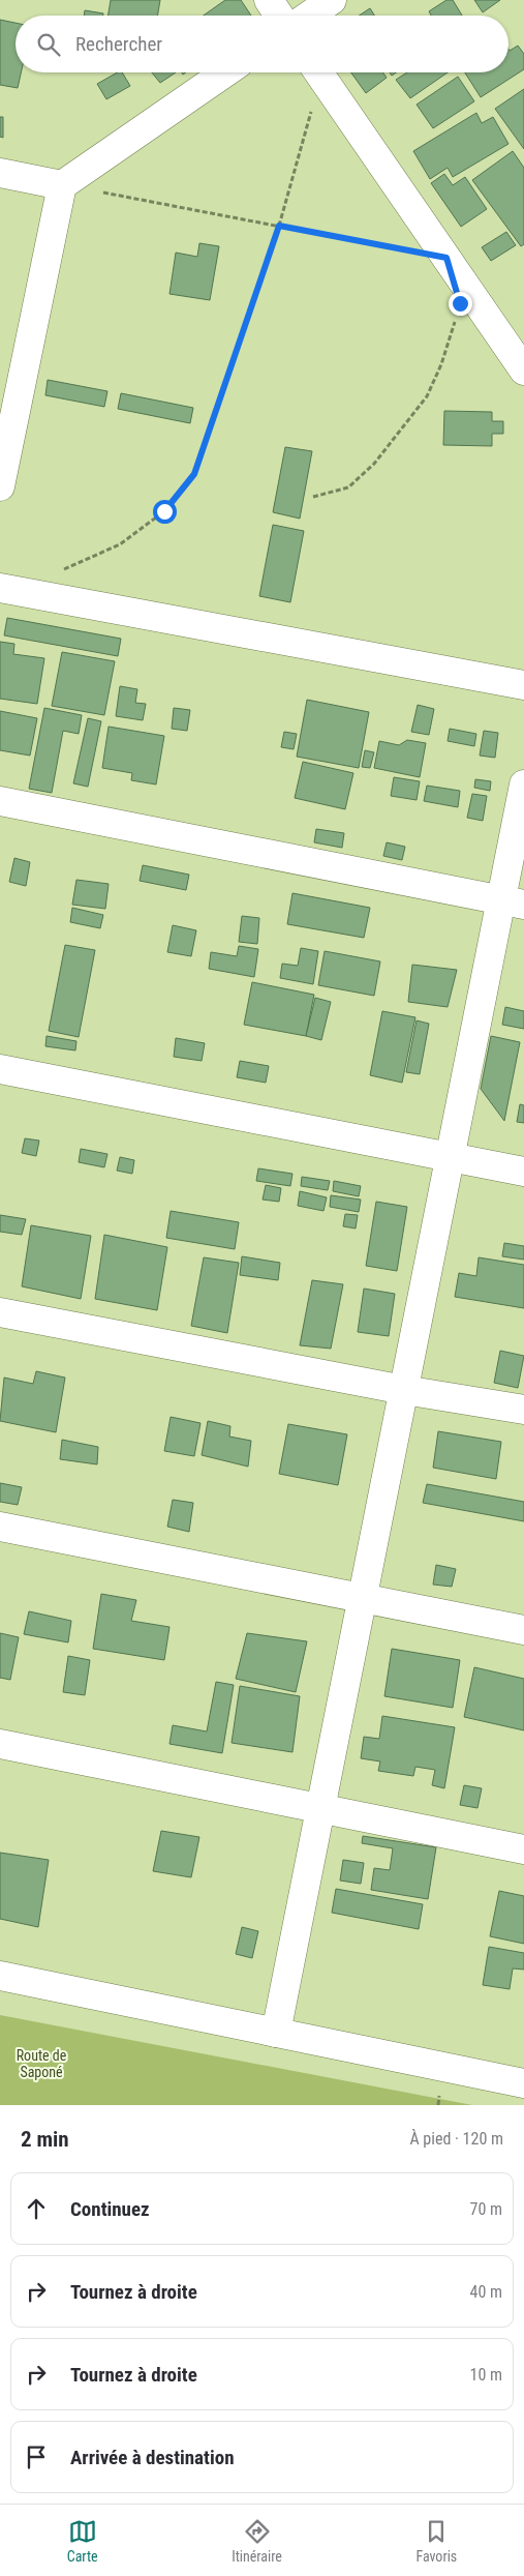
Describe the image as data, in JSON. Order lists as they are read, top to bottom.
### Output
{
  "parks": ["Route de Saponé"],
  "page": {
    "search": "Rechercher",
    "heading": ["2 min", "À pied · 120 m"],
    "list": [
      ["Continuez", "70 m"],
      ["Tournez à droite", "40 m"],
      ["Tournez à droite", "10 m"],
      "Arrivée à destination"
    ],
    "nav": ["Carte", "Itinéraire", "Favoris"]
  }
}
